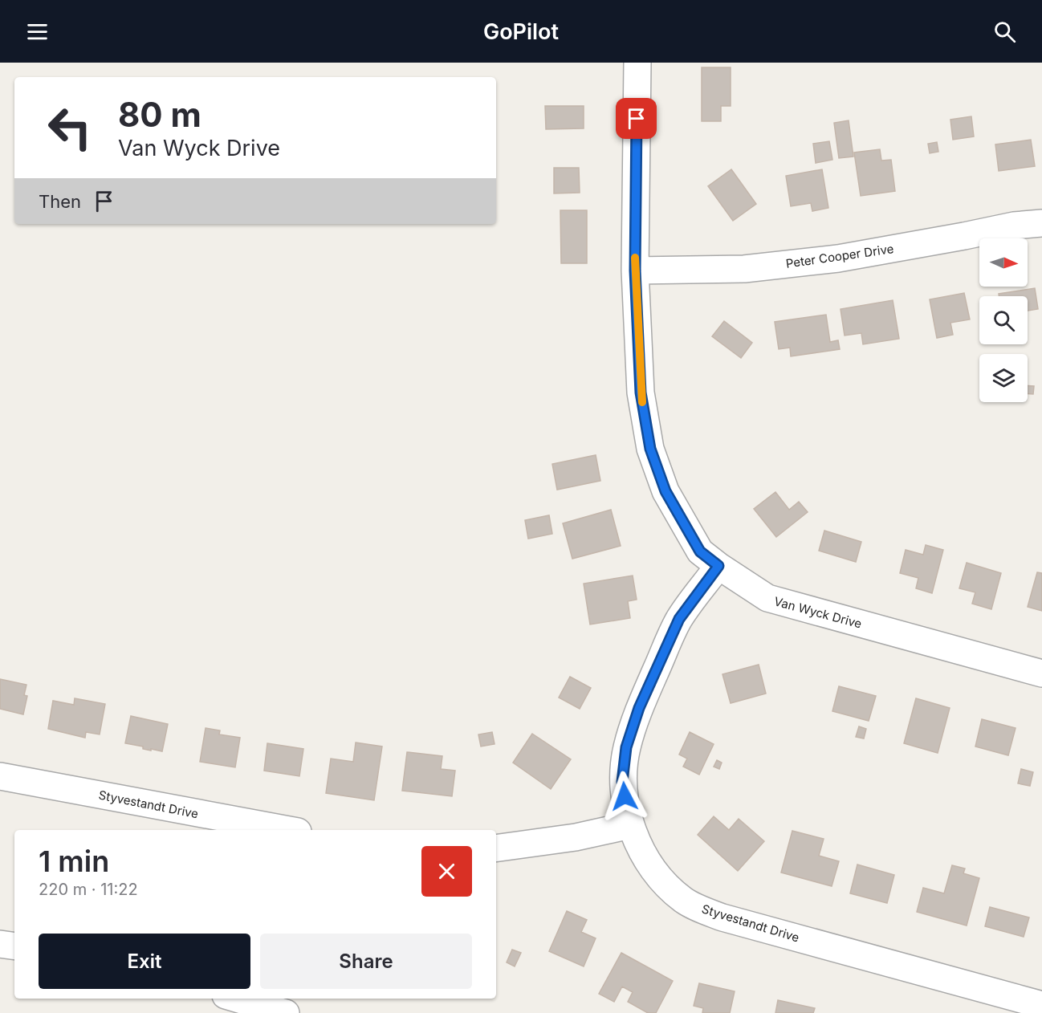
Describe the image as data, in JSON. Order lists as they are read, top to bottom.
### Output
{
  "streets": {
    "street": ["Peter Cooper Drive", "Van Wyck Drive", "Styvestandt Drive"]
  },
  "crossings": [
    ["Peter Cooper Drive", "Van Wyck Drive"],
    ["Van Wyck Drive", "Styvestandt Drive"]
  ],
  "north": "right",
  "page": {
    "header": "GoPilot",
    "turn": ["80 m", "Van Wyck Drive"],
    "then": "Then",
    "heading": ["1 min", "220 m · 11:22"],
    "buttons": ["Exit", "Share"]
  }
}
